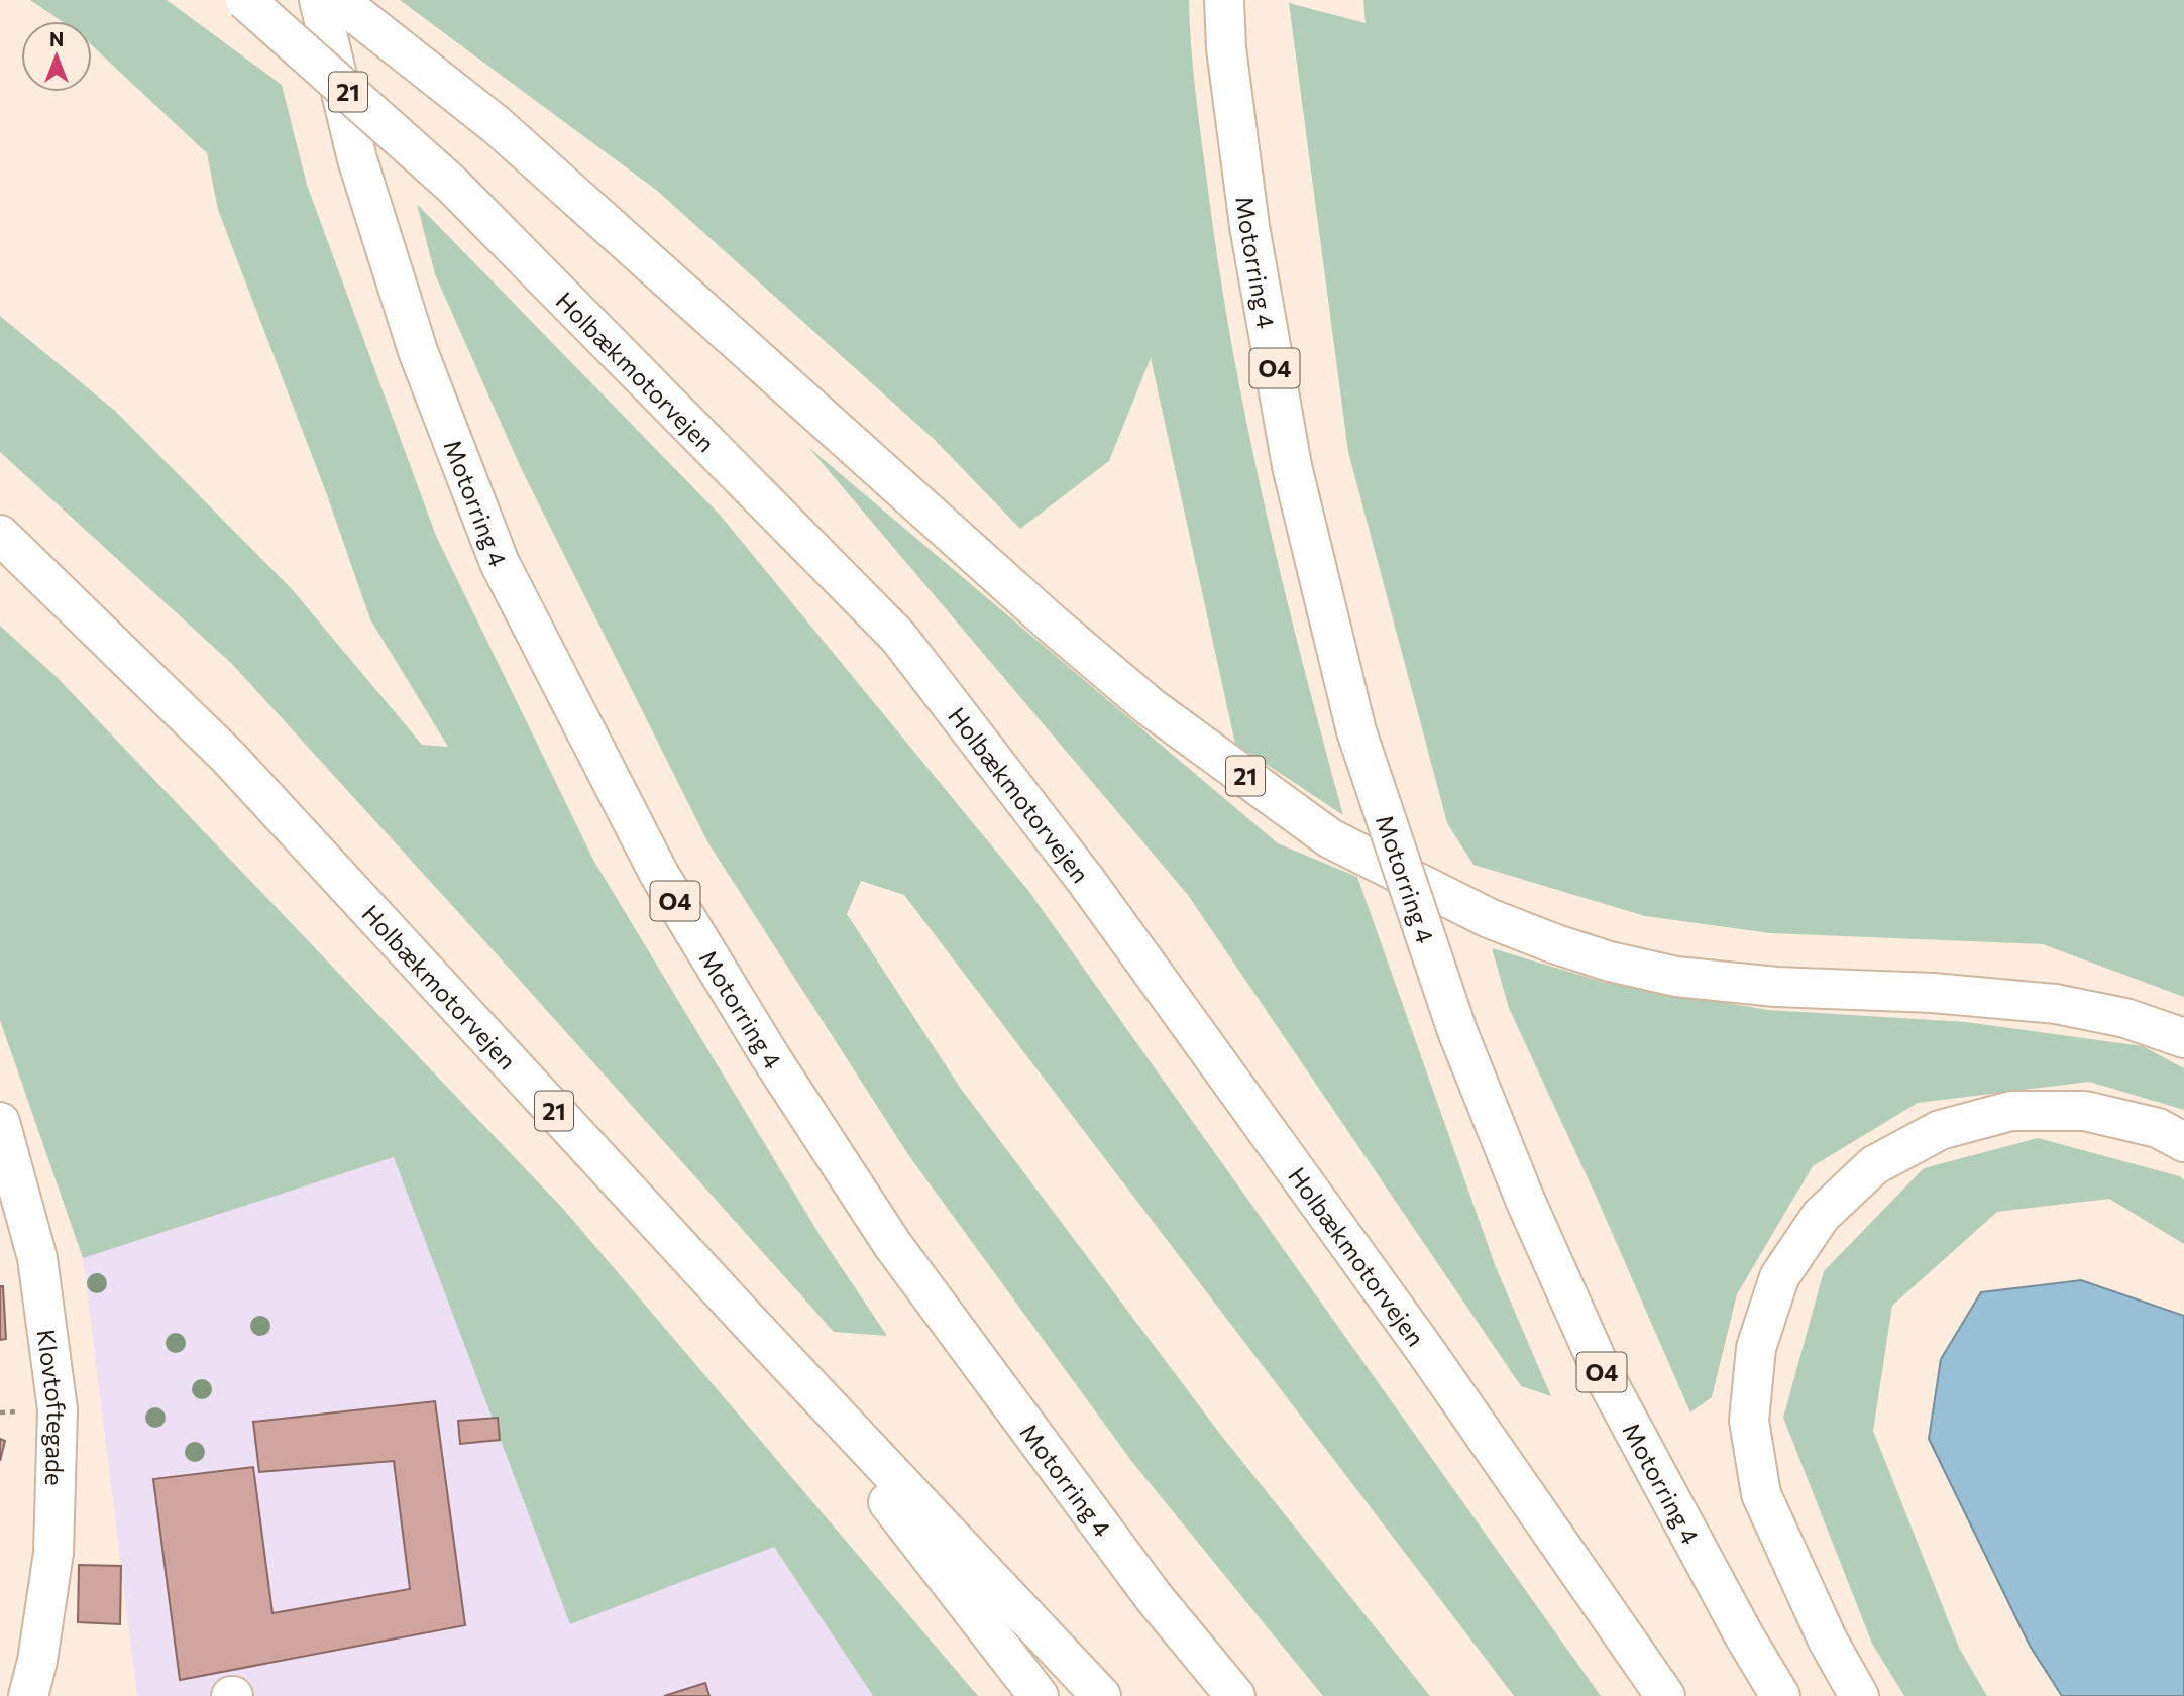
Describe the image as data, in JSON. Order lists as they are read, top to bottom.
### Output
{
  "streets": {
    "main road": [
      "21",
      "Motorring 4",
      "O4",
      "Holbækmotorvejen",
      "Klovtoftegade"
    ]
  },
  "north": "top"
}
